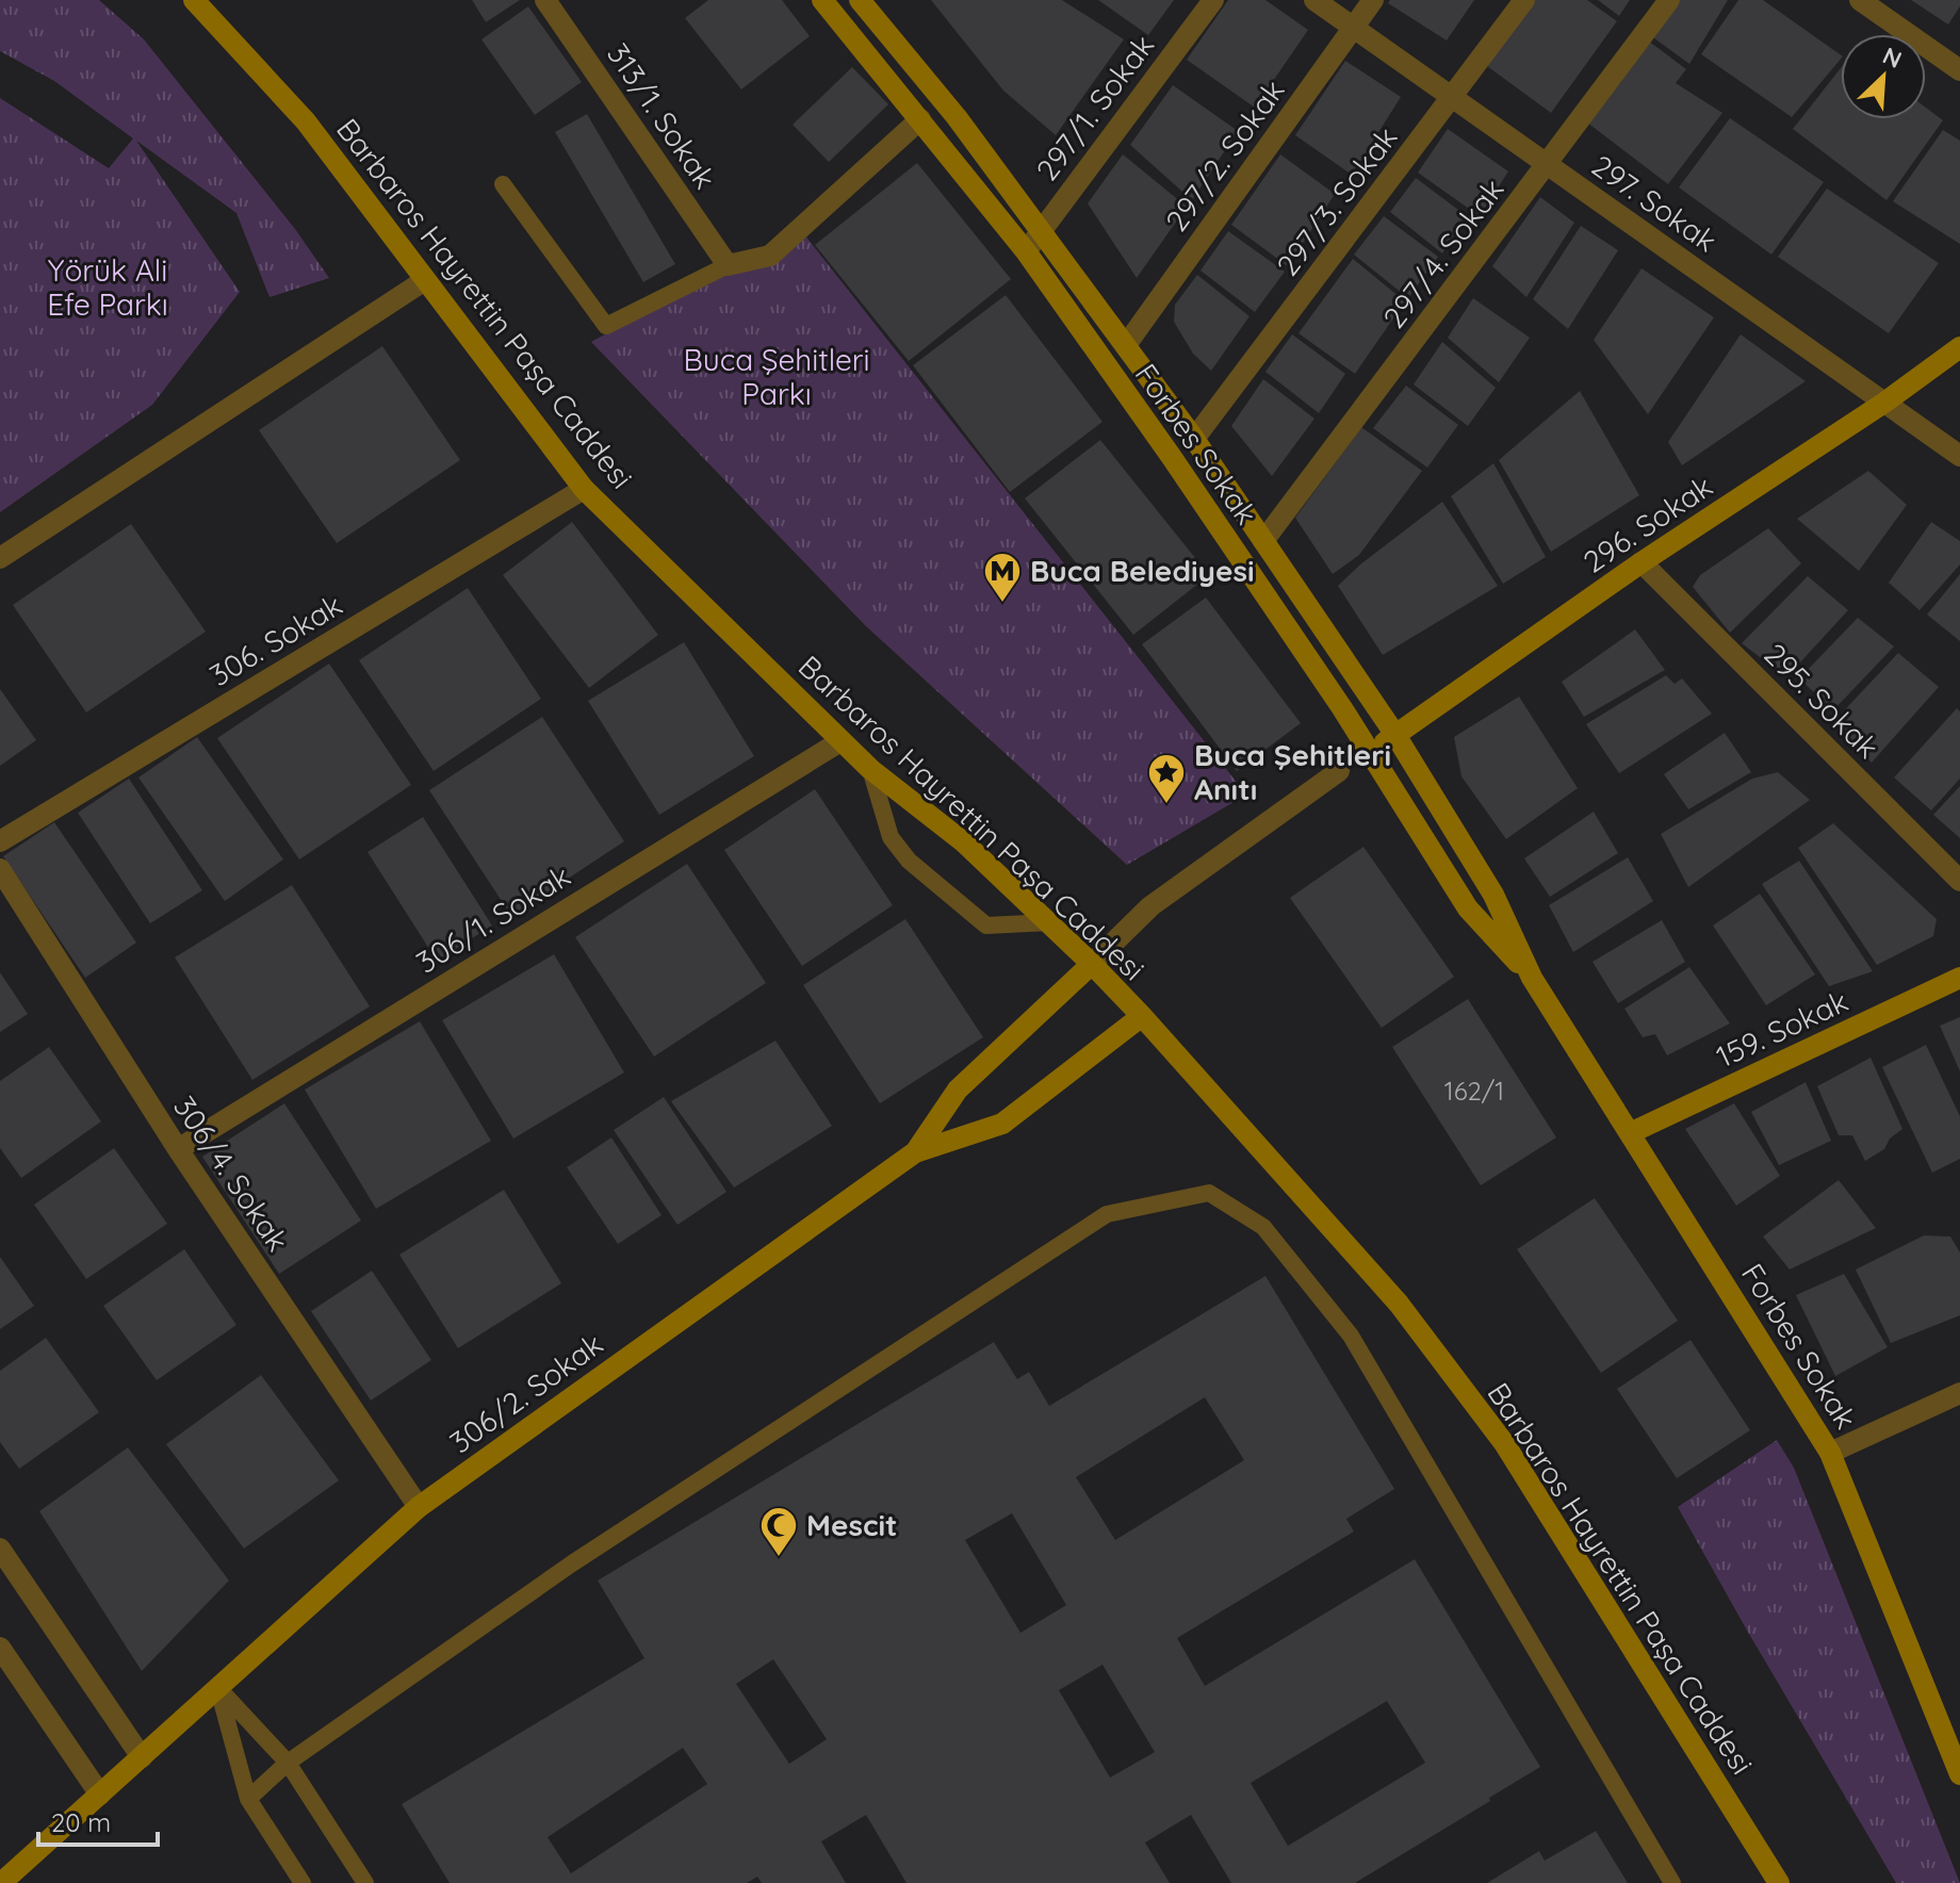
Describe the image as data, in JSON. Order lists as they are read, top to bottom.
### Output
{
  "streets": {
    "main road": [
      "Barbaros Hayrettin Paşa Caddesi",
      "Forbes Sokak",
      "296. Sokak",
      "159. Sokak",
      "306/2. Sokak"
    ],
    "street": [
      "297/1. Sokak",
      "313/1. Sokak",
      "297/2. Sokak",
      "297/3. Sokak",
      "297. Sokak",
      "297/4. Sokak",
      "306. Sokak",
      "295. Sokak",
      "306/1. Sokak",
      "306/4. Sokak"
    ]
  },
  "crossings": [
    ["297/1. Sokak", "Forbes Sokak"],
    ["297/2. Sokak", "297. Sokak"],
    ["297/2. Sokak", "Forbes Sokak"],
    ["297/3. Sokak", "297. Sokak"],
    ["297/3. Sokak", "Forbes Sokak"],
    ["297. Sokak", "297/4. Sokak"],
    ["297. Sokak", "296. Sokak"],
    ["297/4. Sokak", "Forbes Sokak"],
    ["Barbaros Hayrettin Paşa Caddesi", "306. Sokak"],
    ["Barbaros Hayrettin Paşa Caddesi", "306/1. Sokak"],
    ["Barbaros Hayrettin Paşa Caddesi", "306/2. Sokak"],
    ["Forbes Sokak", "296. Sokak"],
    ["Forbes Sokak", "159. Sokak"],
    ["296. Sokak", "295. Sokak"],
    ["306/1. Sokak", "306/4. Sokak"],
    ["306/4. Sokak", "306/2. Sokak"]
  ],
  "parks": ["Yörük Ali Efe Parkı", "Buca Şehitleri Parkı"],
  "places": {
    "metro station": ["Buca Belediyesi"],
    "place": ["Buca Şehitleri Anıtı"],
    "mosque": ["Mescit"]
  },
  "house_numbers": ["162/1"],
  "scale_bar": "20 m",
  "north": "top right"
}
